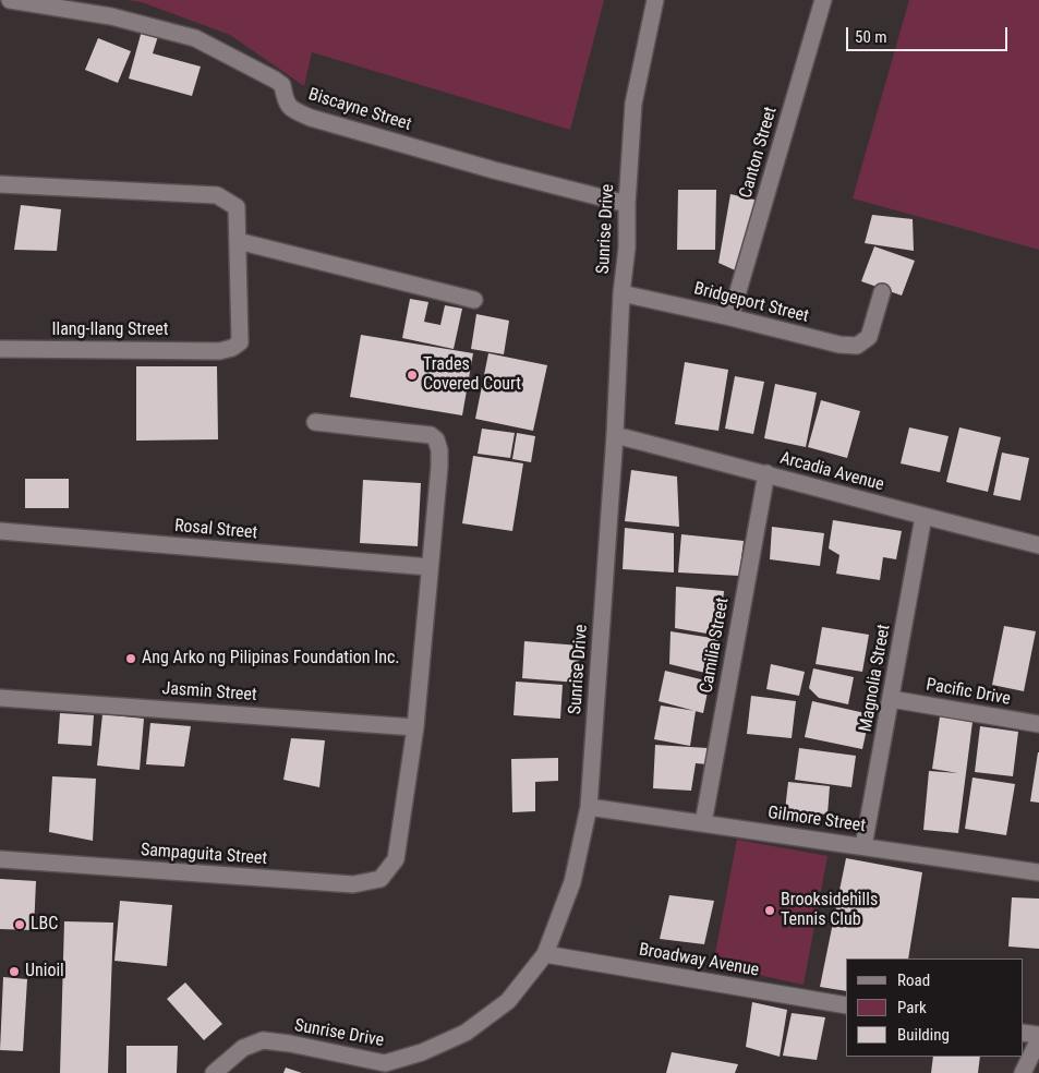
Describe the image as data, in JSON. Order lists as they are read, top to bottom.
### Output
{
  "streets": {
    "street": [
      "Biscayne Street",
      "Canton Street",
      "Sunrise Drive",
      "Bridgeport Street",
      "Ilang-Ilang Street",
      "Arcadia Avenue",
      "Rosal Street",
      "Camilia Street",
      "Magnolia Street",
      "Jasmin Street",
      "Pacific Drive",
      "Gilmore Street",
      "Sampaguita Street",
      "Broadway Avenue"
    ]
  },
  "crossings": [
    ["Biscayne Street", "Sunrise Drive"],
    ["Canton Street", "Bridgeport Street"],
    ["Sunrise Drive", "Bridgeport Street"],
    ["Sunrise Drive", "Arcadia Avenue"],
    ["Sunrise Drive", "Gilmore Street"],
    ["Sunrise Drive", "Broadway Avenue"],
    ["Arcadia Avenue", "Camilia Street"],
    ["Arcadia Avenue", "Magnolia Street"],
    ["Camilia Street", "Gilmore Street"],
    ["Magnolia Street", "Pacific Drive"],
    ["Magnolia Street", "Gilmore Street"],
    ["Jasmin Street", "Sampaguita Street"]
  ],
  "places": [
    "Trades Covered Court",
    "Ang Arko ng Pilipinas Foundation Inc.",
    "Brooksidehills Tennis Club",
    "LBC",
    "Unioil"
  ],
  "legend": ["Road", "Park", "Building"],
  "scale_bar": "50 m"
}
